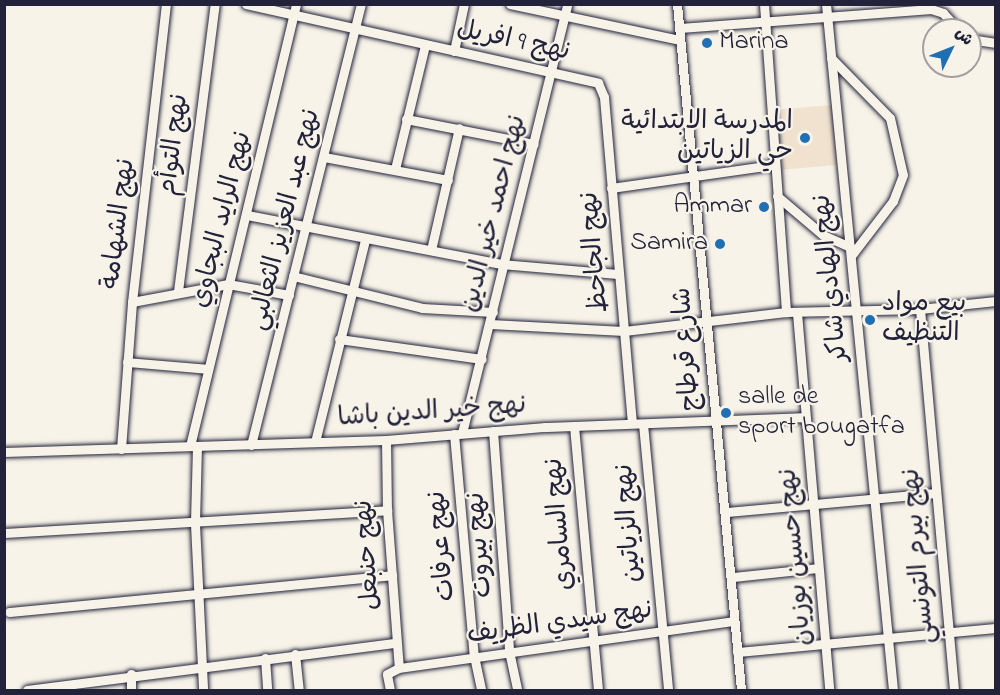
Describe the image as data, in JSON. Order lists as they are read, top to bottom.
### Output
{
  "streets": {
    "street": [
      "نهج 9 افريل",
      "نهج التوأم",
      "نهج احمد خير الدين",
      "نهج الرايد البجاوي",
      "نهج عبد العزيز الثعالبي",
      "نهج الشهامة",
      "نهج الجاحظ",
      "نهج الهادي شاكر",
      "شارع قرطاج",
      "نهج خير الدين باشا",
      "نهج الزياتين",
      "نهج السامري",
      "نهج بيروت",
      "نهج عرفات",
      "نهج حنبعل",
      "نهج بيرم التونسي",
      "نهج حسين بوزيان",
      "نهج سيدي الظريف"
    ]
  },
  "crossings": [
    ["نهج 9 افريل", "نهج احمد خير الدين"],
    ["نهج 9 افريل", "نهج الرايد البجاوي"],
    ["نهج 9 افريل", "نهج عبد العزيز الثعالبي"],
    ["نهج 9 افريل", "نهج الجاحظ"],
    ["نهج احمد خير الدين", "نهج خير الدين باشا"],
    ["نهج احمد خير الدين", "نهج عرفات"],
    ["نهج الرايد البجاوي", "نهج خير الدين باشا"],
    ["نهج عبد العزيز الثعالبي", "نهج خير الدين باشا"],
    ["نهج الشهامة", "نهج خير الدين باشا"],
    ["نهج الجاحظ", "نهج خير الدين باشا"],
    ["شارع قرطاج", "نهج خير الدين باشا"],
    ["شارع قرطاج", "نهج سيدي الظريف"],
    ["نهج خير الدين باشا", "نهج الزياتين"],
    ["نهج خير الدين باشا", "نهج السامري"],
    ["نهج خير الدين باشا", "نهج بيروت"],
    ["نهج خير الدين باشا", "نهج عرفات"],
    ["نهج خير الدين باشا", "نهج حنبعل"],
    ["نهج خير الدين باشا", "نهج حسين بوزيان"],
    ["نهج الزياتين", "نهج سيدي الظريف"],
    ["نهج السامري", "نهج سيدي الظريف"],
    ["نهج بيروت", "نهج سيدي الظريف"],
    ["نهج عرفات", "نهج سيدي الظريف"],
    ["نهج حنبعل", "نهج سيدي الظريف"]
  ],
  "places": [
    "Marina",
    "المدرسة الابتدائية حي الزياتين",
    "Ammar",
    "Samira",
    "بيع مواد التنظيف",
    "salle de sport bougatfa"
  ],
  "north": "top right"
}
